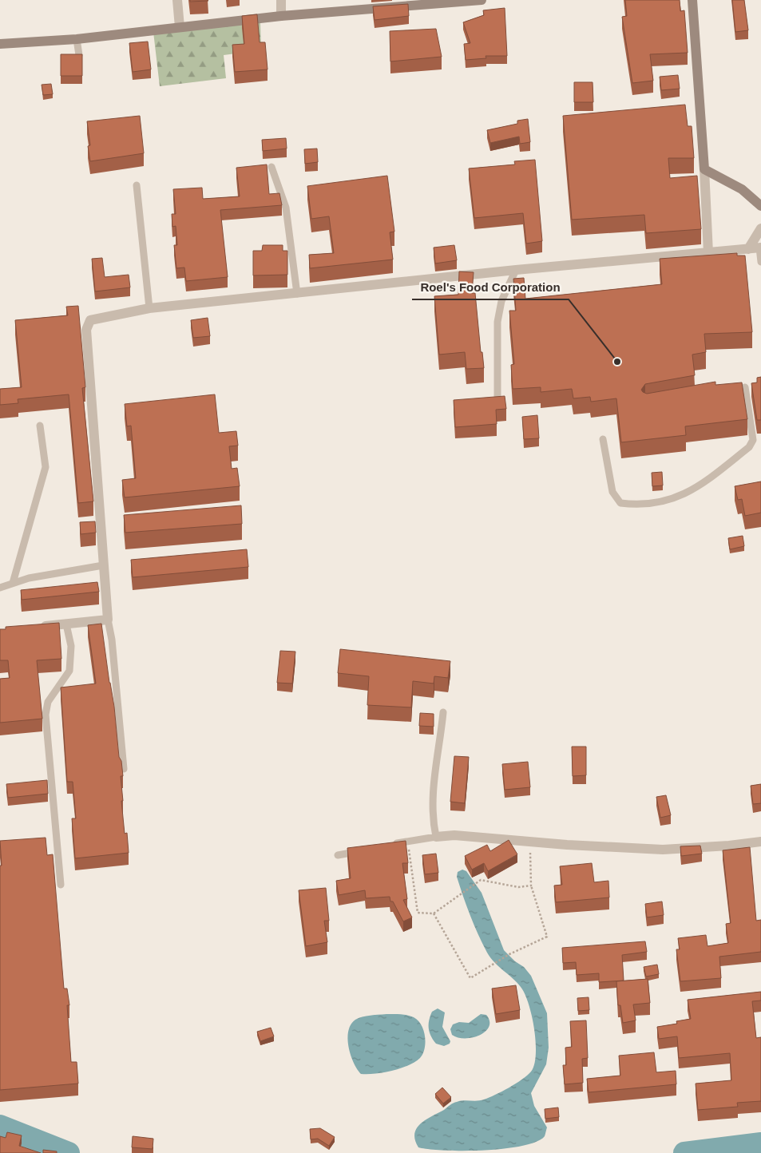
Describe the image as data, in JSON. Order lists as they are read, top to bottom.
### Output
{
  "places": ["Roel's Food Corporation"]
}
